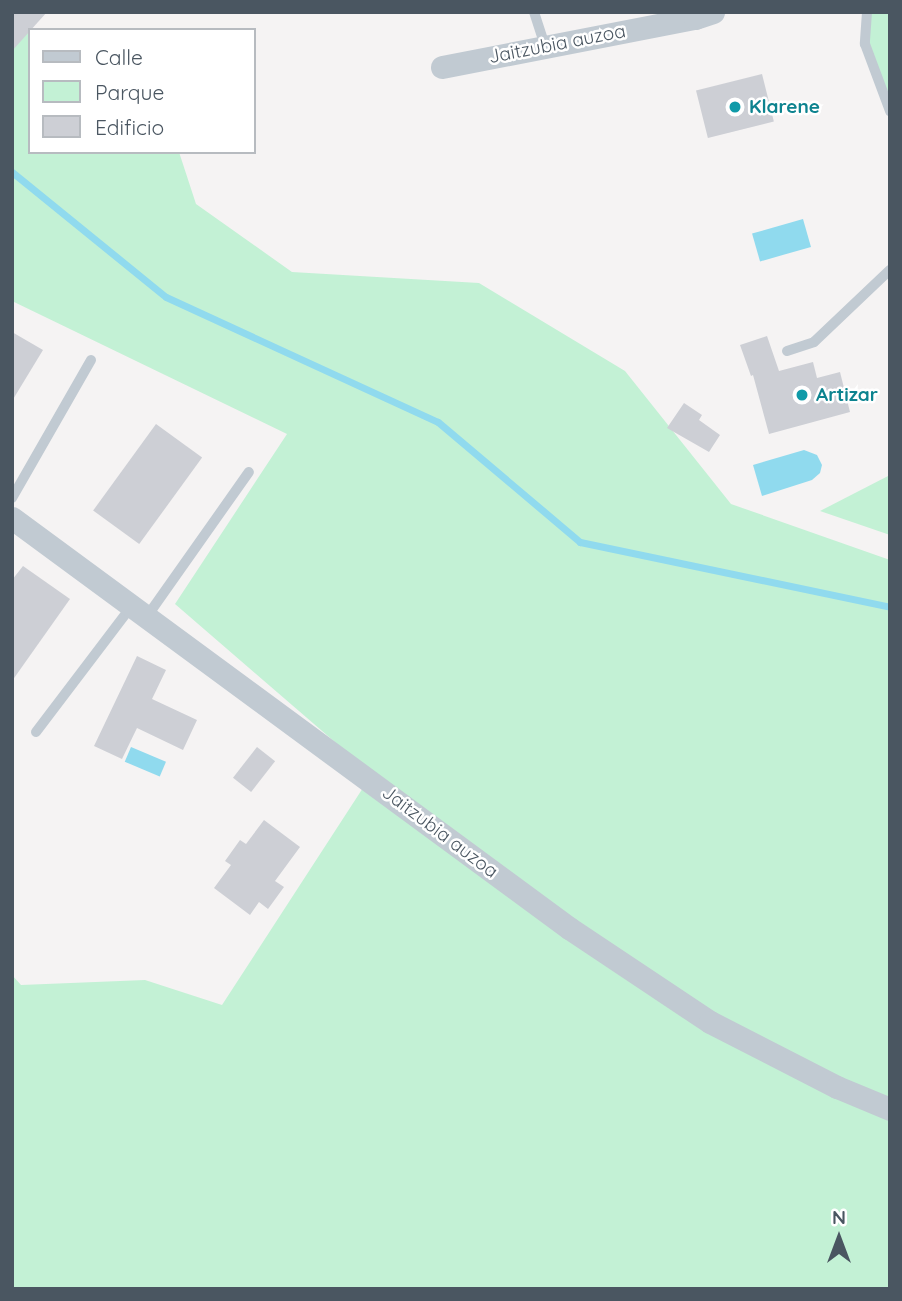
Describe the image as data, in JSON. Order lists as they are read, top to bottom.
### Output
{
  "streets": {
    "street": ["Jaitzubia auzoa"]
  },
  "places": ["Klarene", "Artizar"],
  "legend": ["Calle", "Parque", "Edificio"],
  "north": "top"
}
